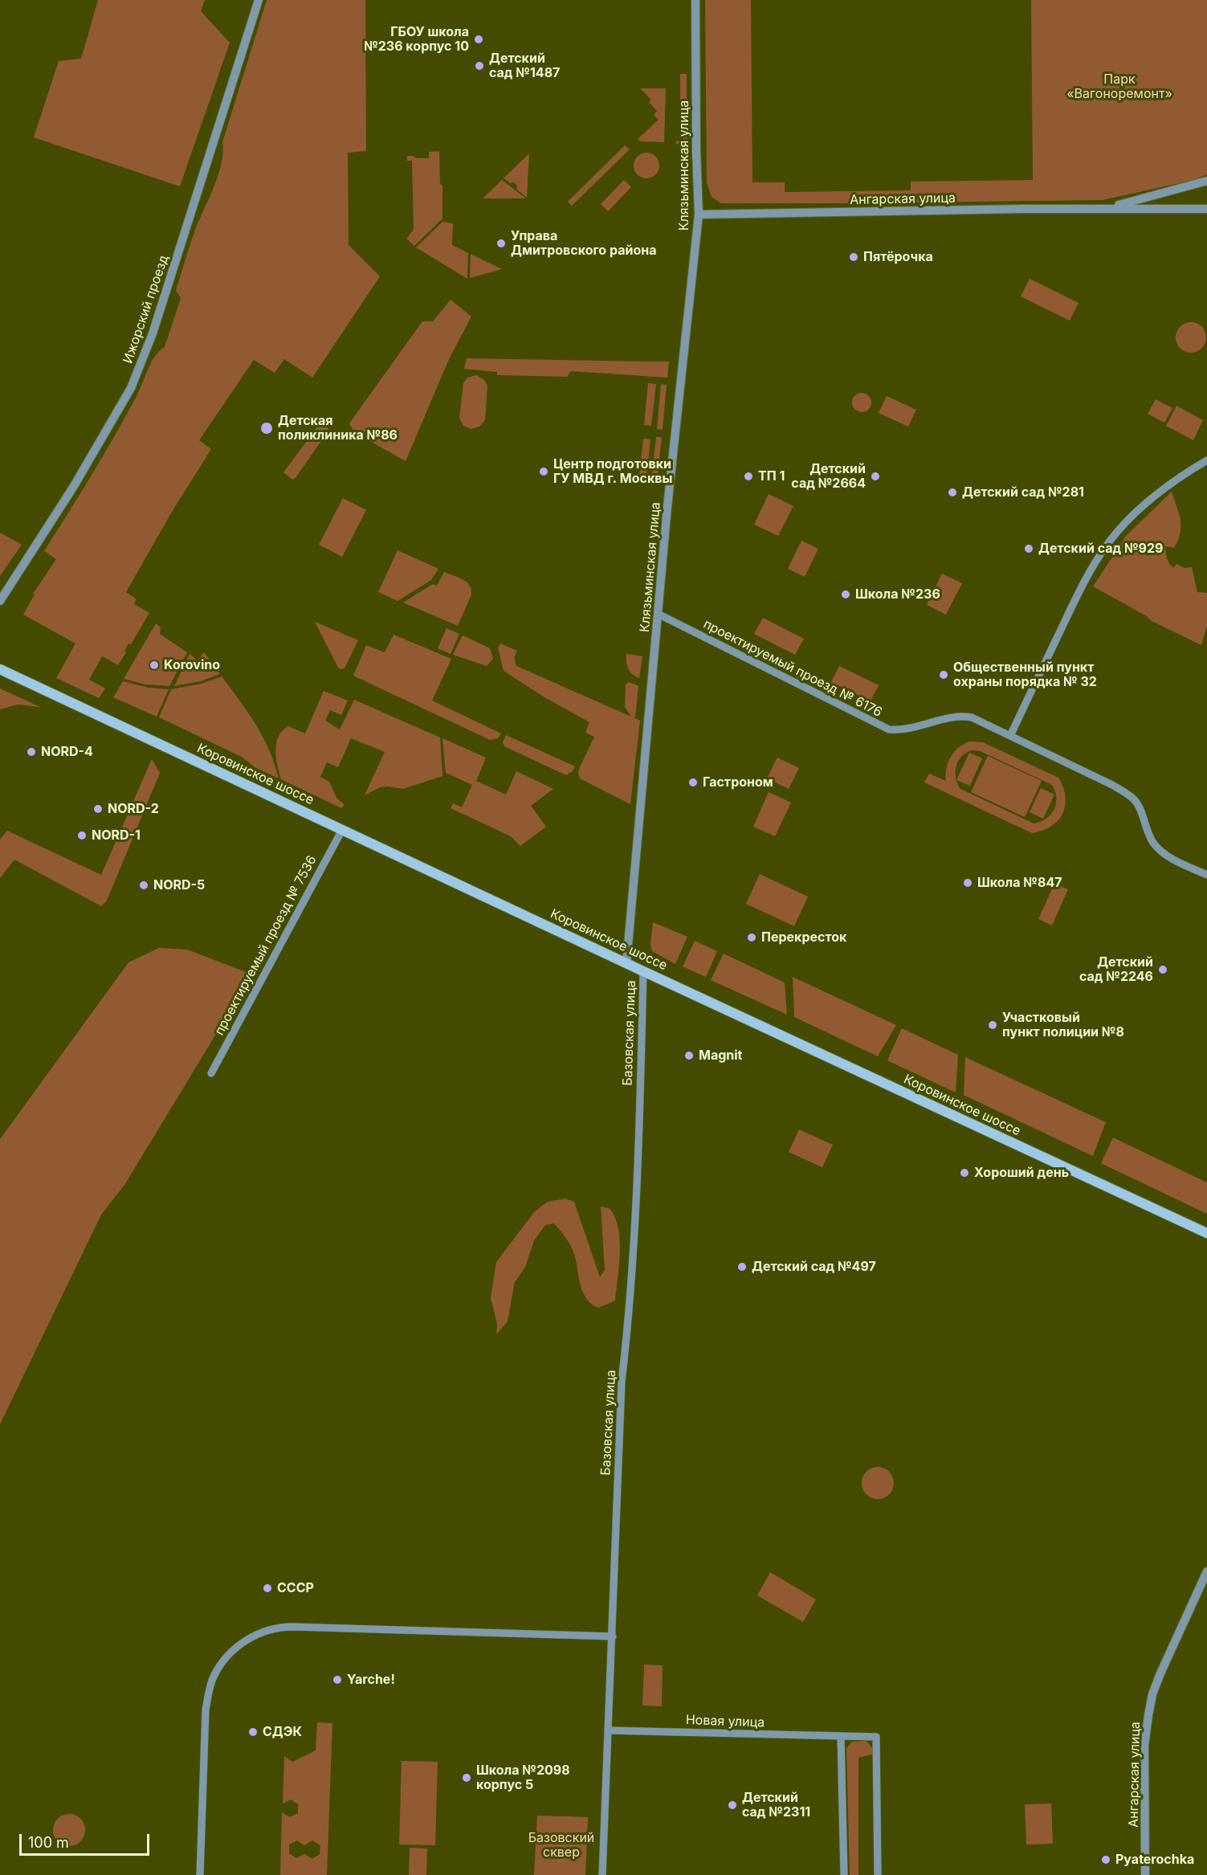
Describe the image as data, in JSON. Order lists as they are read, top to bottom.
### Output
{
  "streets": {
    "main road": ["Коровинское шоссе"],
    "street": [
      "Клязьминская улица",
      "Ангарская улица",
      "Ижорский проезд",
      "проектируемый проезд № 6176",
      "проектируемый проезд № 7536",
      "Базовская улица",
      "Новая улица"
    ]
  },
  "crossings": [
    ["Клязьминская улица", "Ангарская улица"],
    ["Клязьминская улица", "проектируемый проезд № 6176"],
    ["Клязьминская улица", "Коровинское шоссе"],
    ["Коровинское шоссе", "проектируемый проезд № 7536"],
    ["Коровинское шоссе", "Базовская улица"],
    ["Базовская улица", "Новая улица"]
  ],
  "parks": ["Парк «Вагоноремонт»", "Базовский сквер"],
  "places": [
    "ГБОУ школа №236 корпус 10",
    "Детский сад №1487",
    "Управа Дмитровского района",
    "Пятёрочка",
    "Детская поликлиника №86",
    "Центр подготовки ГУ МВД г. Москвы",
    "ТП 1",
    "Детский сад №2664",
    "Детский сад №281",
    "Детский сад №929",
    "Школа №236",
    "Korovino",
    "Общественный пункт охраны порядка № 32",
    "NORD-4",
    "Гастроном",
    "NORD-2",
    "NORD-1",
    "Школа №847",
    "NORD-5",
    "Перекресток",
    "Детский сад №2246",
    "Участковый пункт полиции №8",
    "Magnit",
    "Хороший день",
    "Детский сад №497",
    "СССР",
    "Yarche!",
    "СДЭК",
    "Школа №2098 корпус 5",
    "Детский сад №2311",
    "Pyaterochka"
  ],
  "scale_bar": "100 m"
}
